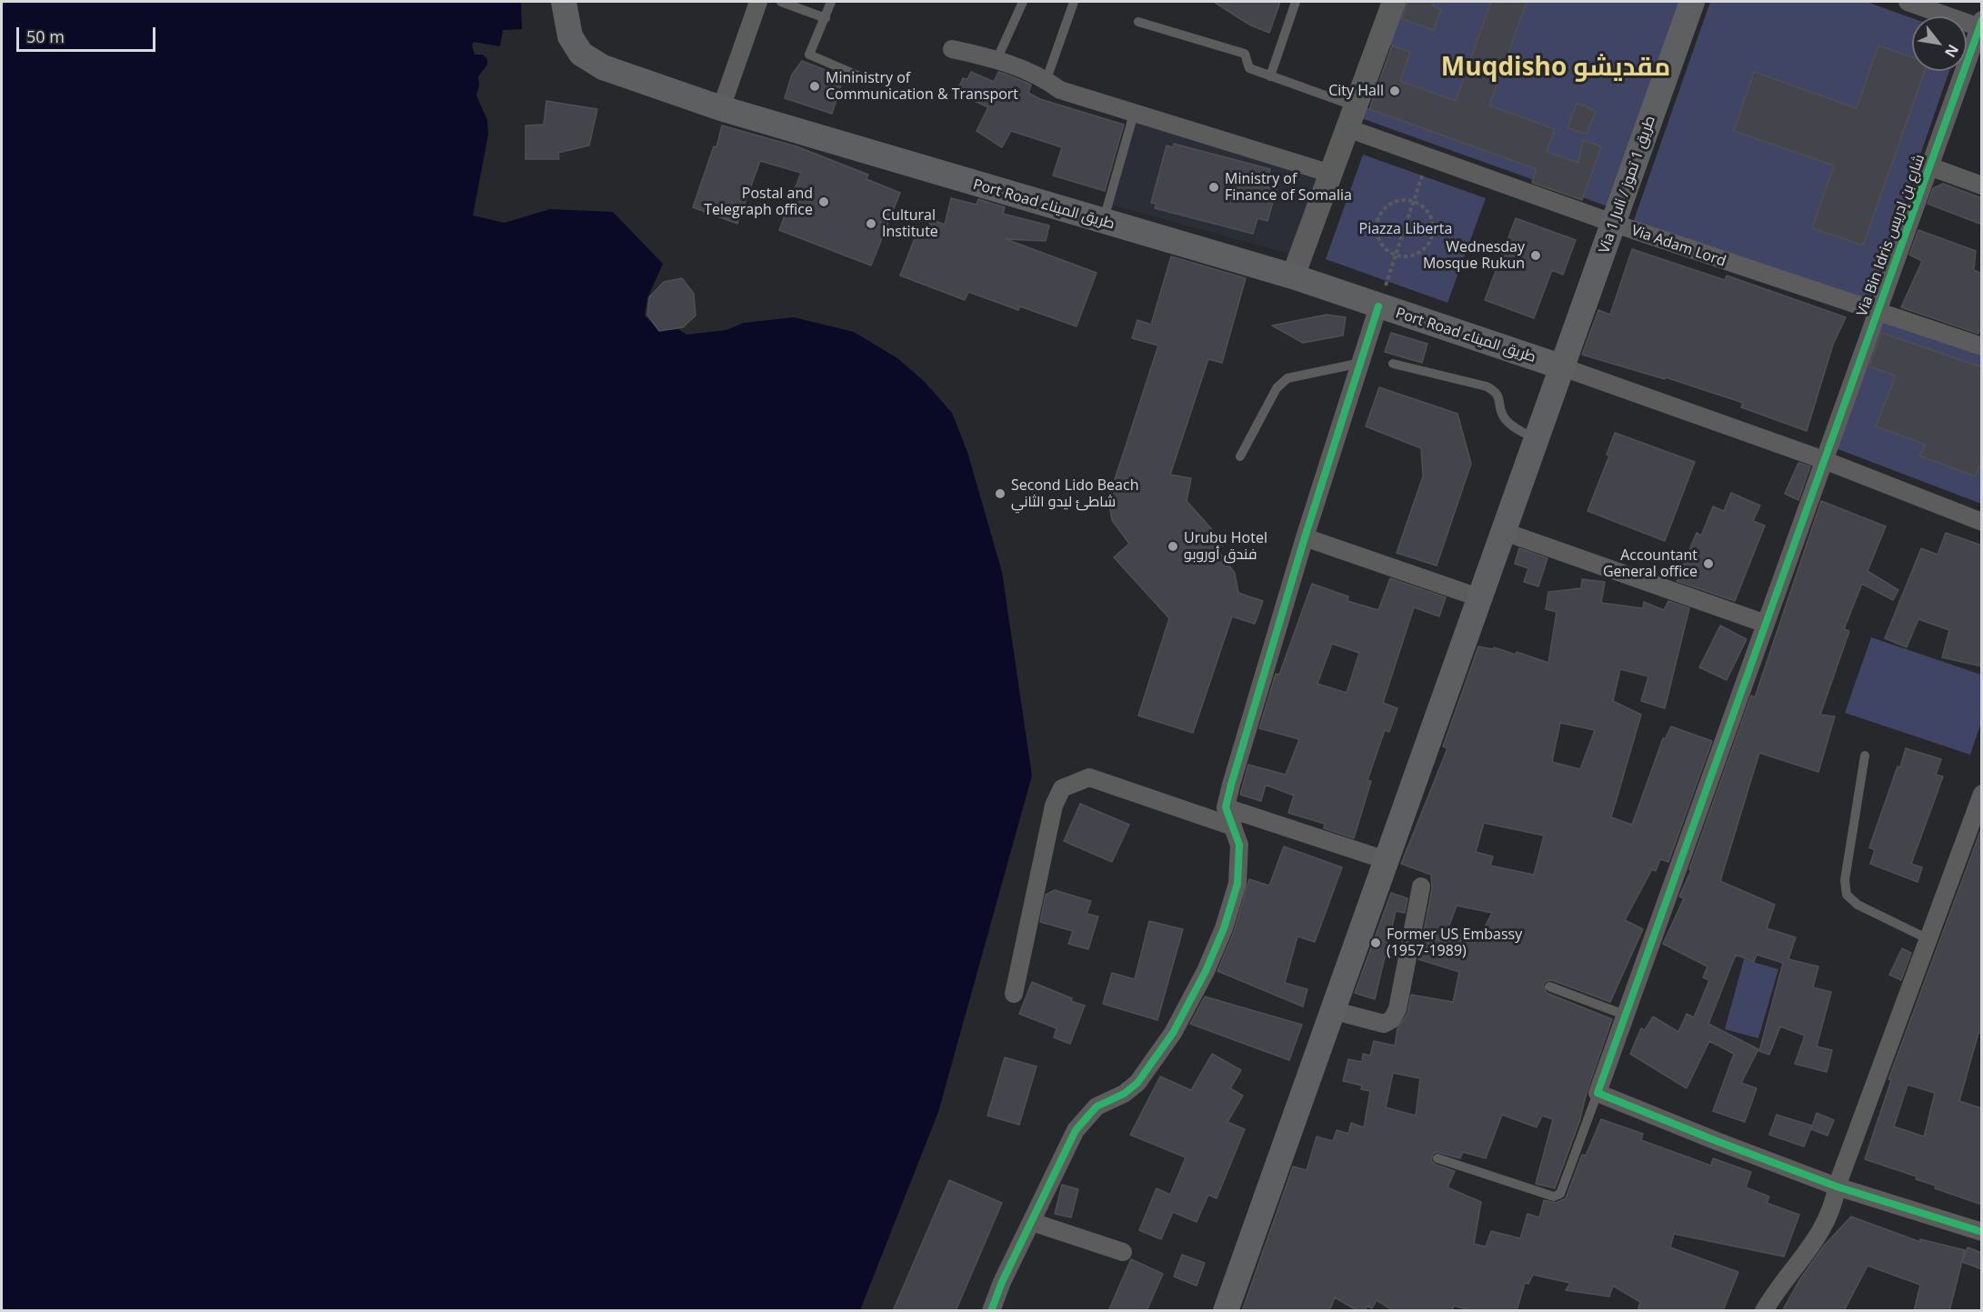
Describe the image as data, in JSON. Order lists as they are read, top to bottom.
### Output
{
  "streets": {
    "main road": ["Via 1 Juli / طريق 1 تموز", "Port Road طريق الميناء"],
    "street": ["Via Bin Idris شارع بن إدريس", "Via Adam Lord"]
  },
  "crossings": [
    ["Via 1 Juli / طريق 1 تموز", "Port Road طريق الميناء"],
    ["Via 1 Juli / طريق 1 تموز", "Via Adam Lord"],
    ["Via Bin Idris شارع بن إدريس", "Via Adam Lord"]
  ],
  "districts": ["Muqdisho مقديشو"],
  "parks": ["Piazza Liberta"],
  "places": [
    "Mininistry of Communication & Transport",
    "City Hall",
    "Ministry of Finance of Somalia",
    "Postal and Telegraph office",
    "Cultural Institute",
    "Wednesday Mosque Rukun",
    "Second Lido Beach شاطئ ليدو الثاني",
    "Urubu Hotel فندق أوروبو",
    "Accountant General office",
    "Former US Embassy (1957-1989)"
  ],
  "scale_bar": "50 m",
  "north": "bottom right"
}
